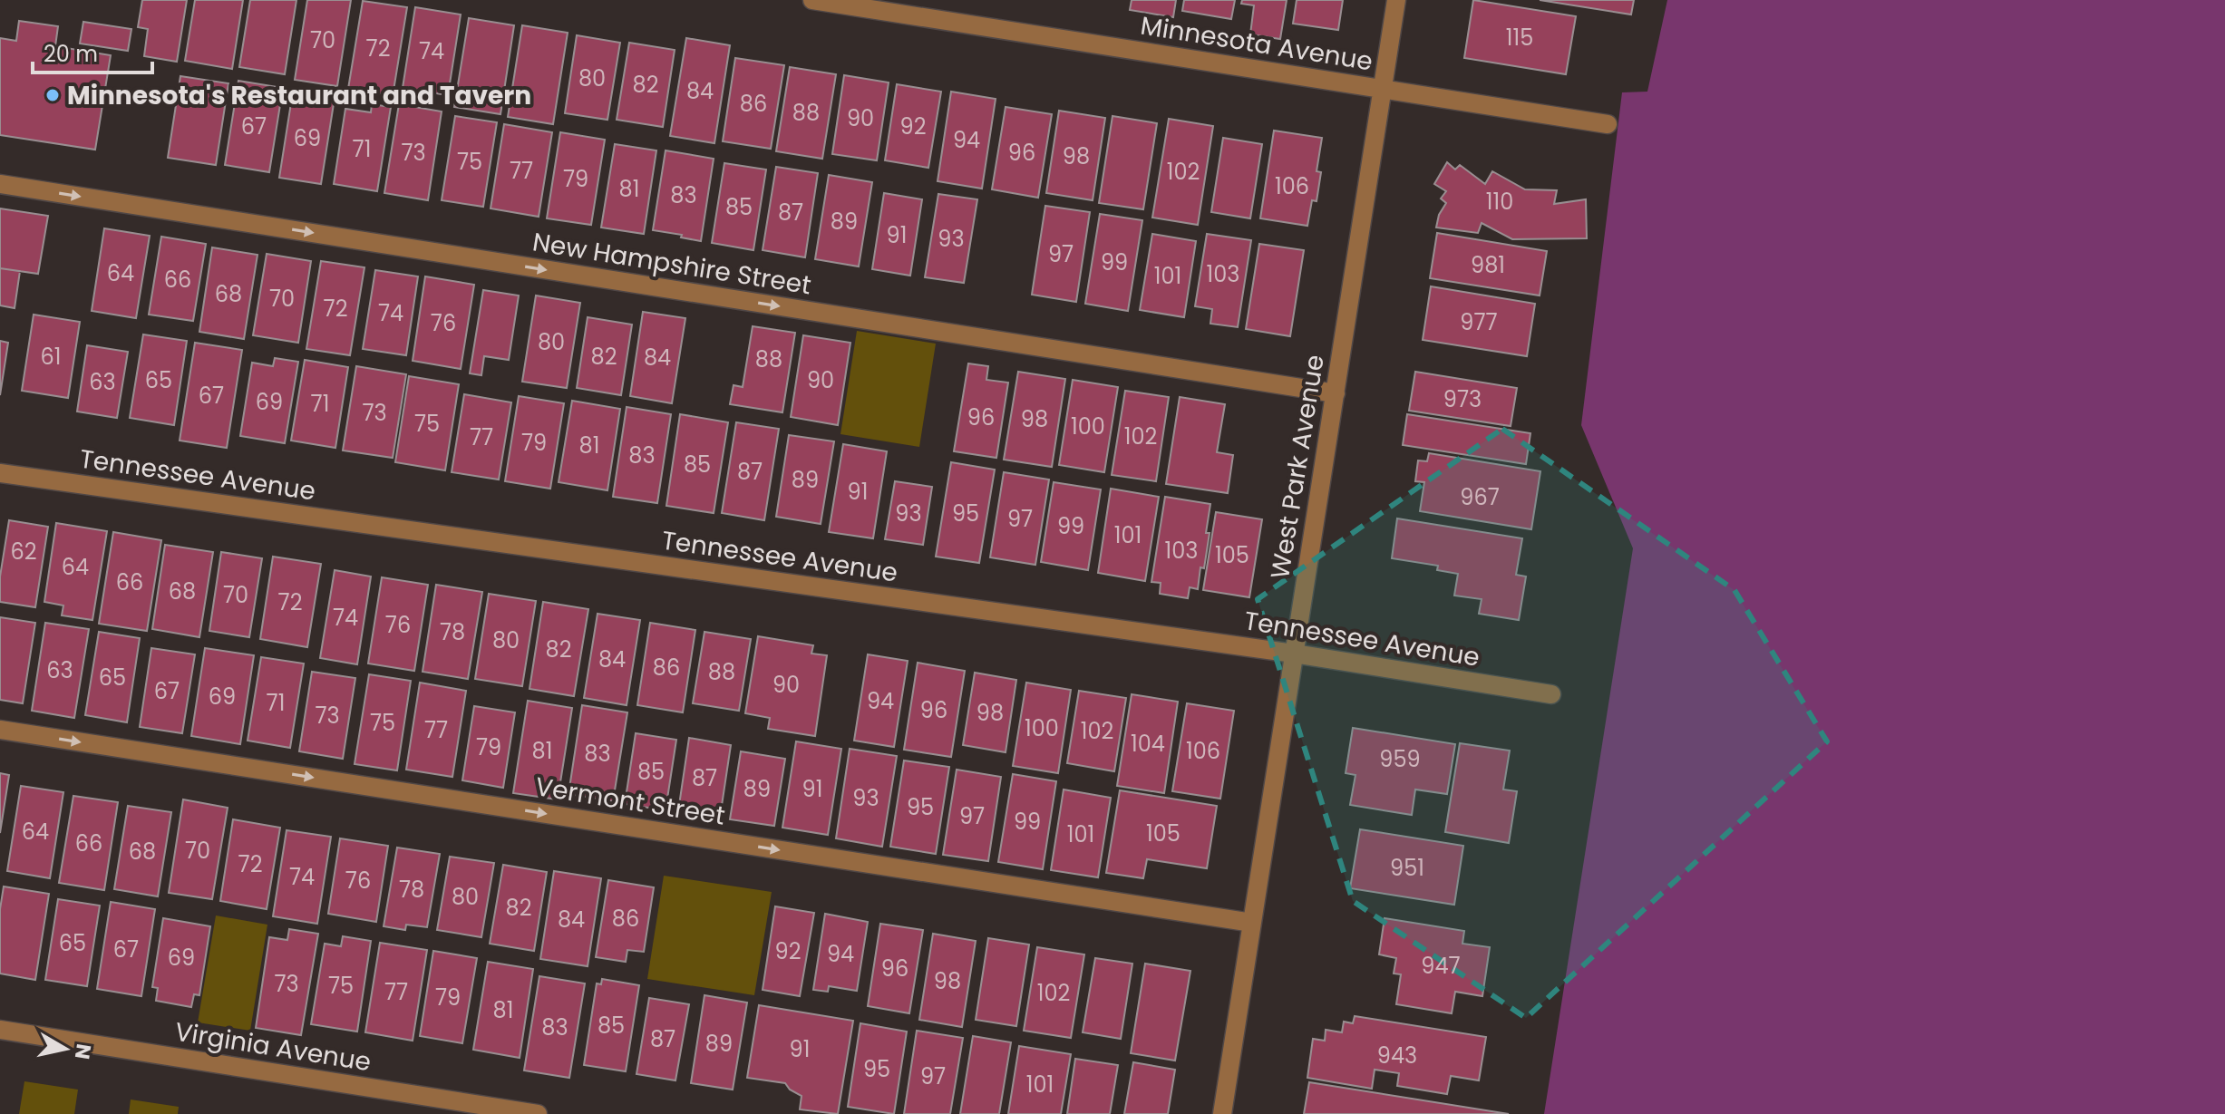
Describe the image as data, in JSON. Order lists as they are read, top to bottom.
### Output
{
  "streets": {
    "street": [
      "Minnesota Avenue",
      "New Hampshire Street",
      "West Park Avenue",
      "Tennessee Avenue",
      "Vermont Street",
      "Virginia Avenue"
    ]
  },
  "crossings": [
    ["Minnesota Avenue", "West Park Avenue"],
    ["New Hampshire Street", "West Park Avenue"],
    ["West Park Avenue", "Tennessee Avenue"],
    ["West Park Avenue", "Vermont Street"]
  ],
  "one_way": ["New Hampshire Street", "Vermont Street"],
  "places": ["Minnesota's Restaurant and Tavern"],
  "house_numbers": [
    "115",
    "70",
    "72",
    "74",
    "80",
    "82",
    "84",
    "86",
    "88",
    "90",
    "67",
    "92",
    "69",
    "94",
    "71",
    "73",
    "96",
    "98",
    "75",
    "77",
    "102",
    "79",
    "106",
    "81",
    "83",
    "110",
    "85",
    "87",
    "89",
    "91",
    "93",
    "97",
    "99",
    "981",
    "64",
    "103",
    "101",
    "66",
    "68",
    "70",
    "72",
    "74",
    "977",
    "76",
    "80",
    "61",
    "82",
    "84",
    "88",
    "65",
    "90",
    "63",
    "67",
    "973",
    "69",
    "71",
    "73",
    "96",
    "98",
    "75",
    "100",
    "102",
    "77",
    "79",
    "81",
    "83",
    "85",
    "87",
    "89",
    "91",
    "967",
    "93",
    "95",
    "97",
    "99",
    "101",
    "103",
    "62",
    "105",
    "64",
    "66",
    "68",
    "70",
    "72",
    "74",
    "76",
    "78",
    "80",
    "82",
    "84",
    "86",
    "63",
    "88",
    "65",
    "90",
    "67",
    "69",
    "94",
    "71",
    "96",
    "98",
    "73",
    "75",
    "100",
    "77",
    "102",
    "104",
    "79",
    "81",
    "106",
    "83",
    "959",
    "85",
    "87",
    "89",
    "91",
    "93",
    "95",
    "97",
    "99",
    "64",
    "105",
    "101",
    "66",
    "70",
    "68",
    "72",
    "951",
    "74",
    "76",
    "78",
    "80",
    "82",
    "86",
    "84",
    "65",
    "67",
    "92",
    "94",
    "69",
    "947",
    "96",
    "98",
    "73",
    "75",
    "77",
    "102",
    "79",
    "81",
    "85",
    "83",
    "87",
    "89",
    "91",
    "943",
    "95",
    "97",
    "101"
  ],
  "scale_bar": "20 m",
  "north": "right"
}
